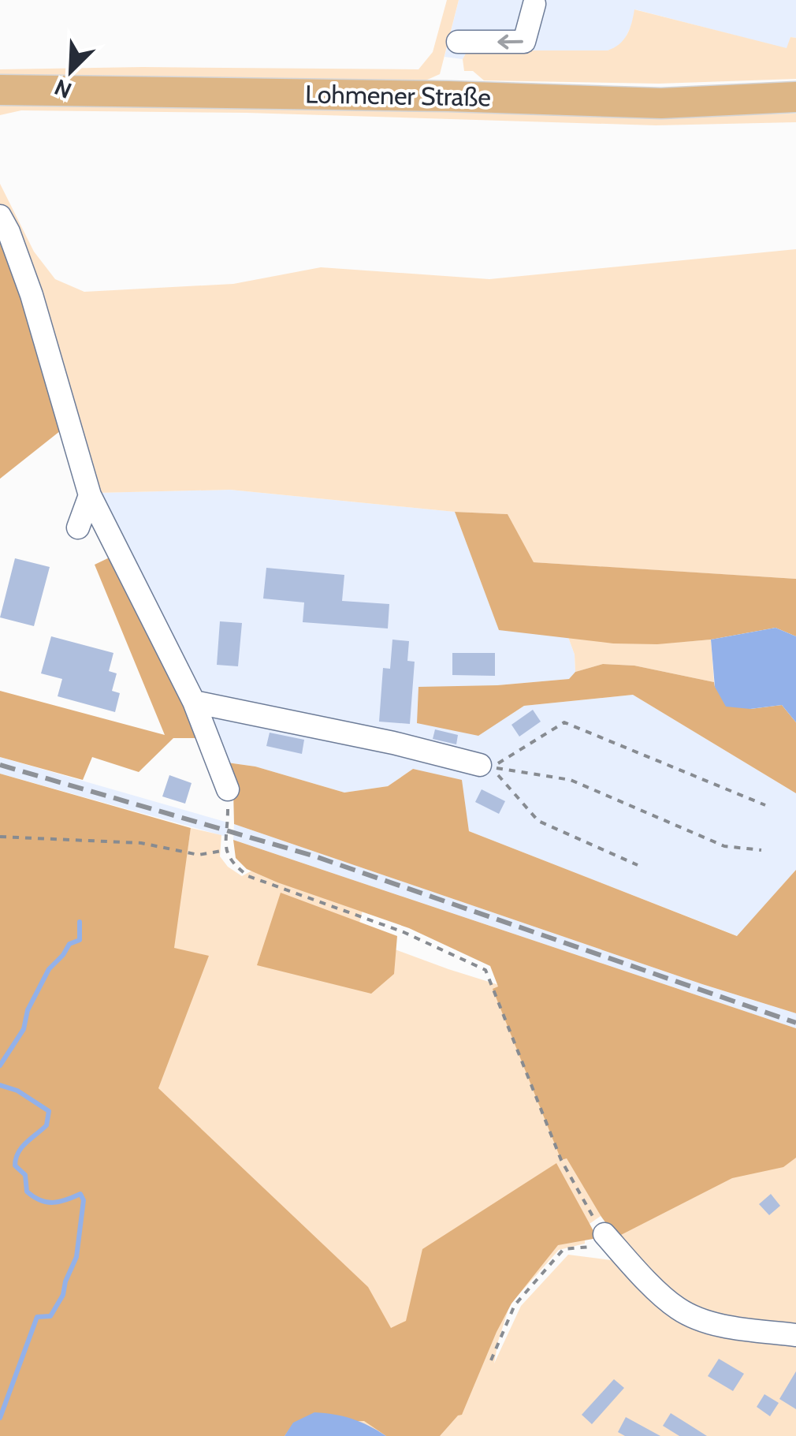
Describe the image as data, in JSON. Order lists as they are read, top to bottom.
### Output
{
  "streets": {
    "main road": ["Lohmener Straße"]
  },
  "north": "bottom left"
}
